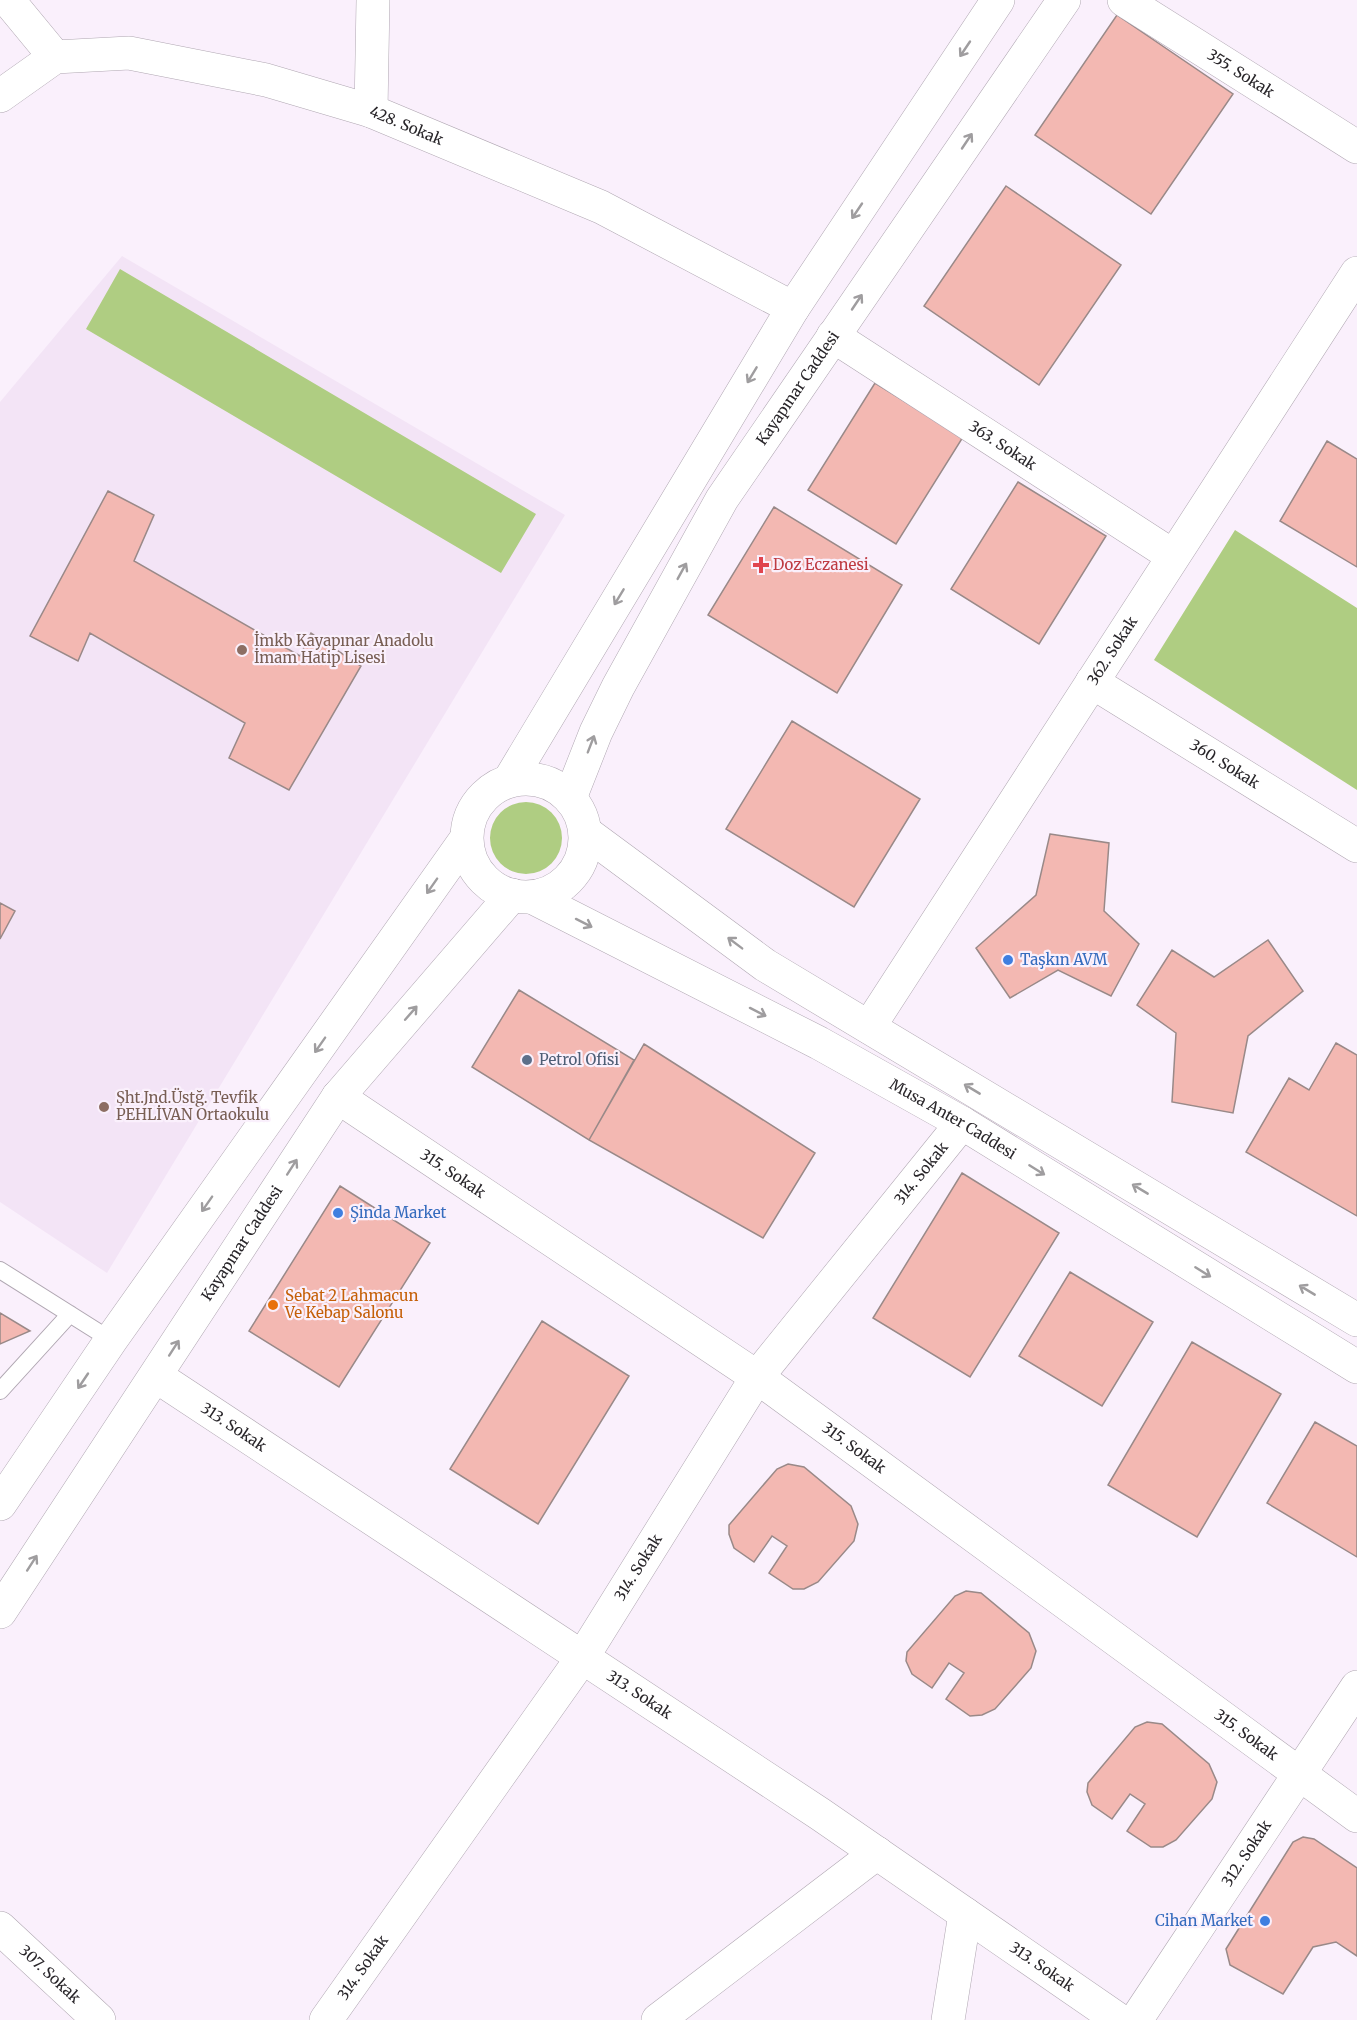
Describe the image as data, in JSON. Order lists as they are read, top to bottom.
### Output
{
  "streets": {
    "street": [
      "355. Sokak",
      "428. Sokak",
      "Kayapınar Caddesi",
      "363. Sokak",
      "362. Sokak",
      "360. Sokak",
      "Musa Anter Caddesi",
      "315. Sokak",
      "314. Sokak",
      "313. Sokak",
      "312. Sokak",
      "307. Sokak"
    ]
  },
  "crossings": [
    ["Kayapınar Caddesi", "363. Sokak"],
    ["Kayapınar Caddesi", "Musa Anter Caddesi"],
    ["Kayapınar Caddesi", "315. Sokak"],
    ["Kayapınar Caddesi", "313. Sokak"],
    ["363. Sokak", "362. Sokak"],
    ["362. Sokak", "360. Sokak"],
    ["Musa Anter Caddesi", "314. Sokak"],
    ["315. Sokak", "314. Sokak"],
    ["315. Sokak", "312. Sokak"],
    ["314. Sokak", "313. Sokak"]
  ],
  "places": {
    "health": ["Doz Eczanesi"],
    "other": [
      "İmkb Kayapınar Anadolu İmam Hatip Lisesi",
      "Taşkın AVM",
      "Petrol Ofisi",
      "Şht.Jnd.Üstğ. Tevfik PEHLİVAN Ortaokulu",
      "Şinda Market",
      "Sebat 2 Lahmacun Ve Kebap Salonu",
      "Cihan Market"
    ]
  }
}
